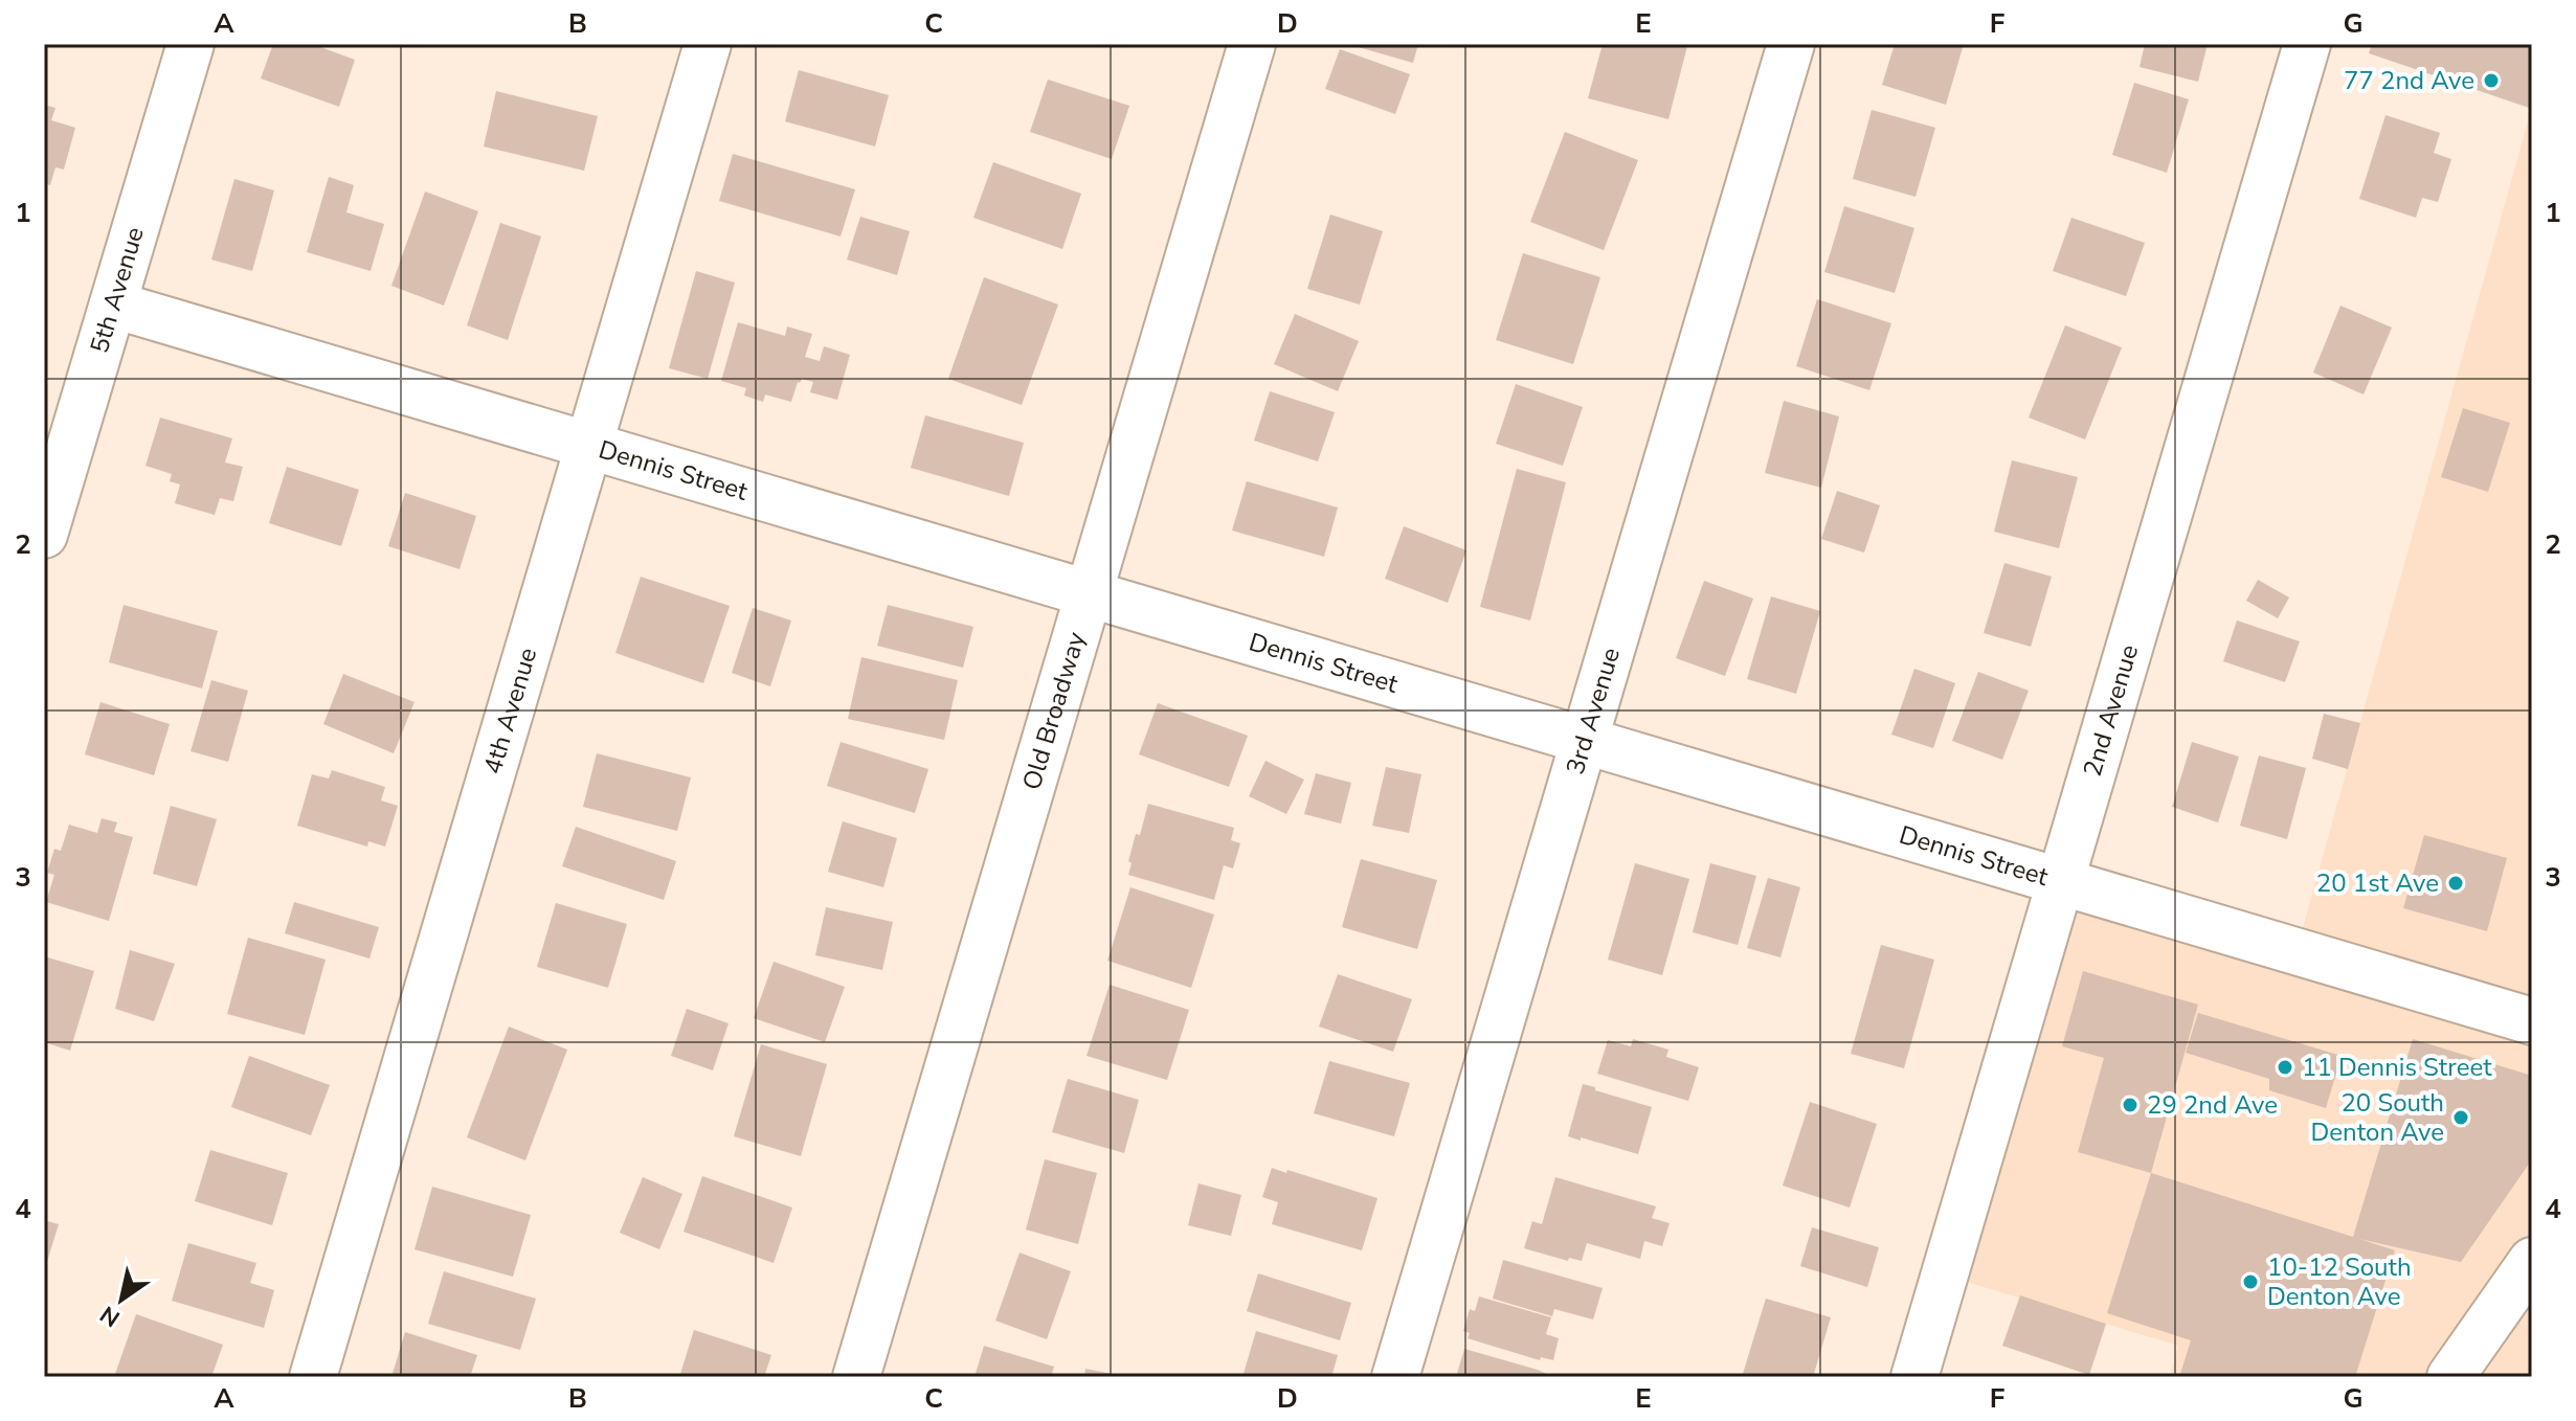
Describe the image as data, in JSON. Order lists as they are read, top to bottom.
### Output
{
  "streets": {
    "street": [
      "5th Avenue",
      "Dennis Street",
      "4th Avenue",
      "Old Broadway",
      "3rd Avenue",
      "2nd Avenue"
    ]
  },
  "crossings": [
    ["5th Avenue", "Dennis Street"],
    ["Dennis Street", "4th Avenue"],
    ["Dennis Street", "Old Broadway"],
    ["Dennis Street", "3rd Avenue"],
    ["Dennis Street", "2nd Avenue"]
  ],
  "places": [
    "77 2nd Ave",
    "20 1st Ave",
    "11 Dennis Street",
    "29 2nd Ave",
    "20 South Denton Ave",
    "10-12 South Denton Ave"
  ],
  "north": "bottom left",
  "grid": {
    "columns": [
      "A",
      "B",
      "C",
      "D",
      "E",
      "F",
      "G"
    ],
    "rows": [
      "1",
      "2",
      "3",
      "4"
    ]
  }
}
